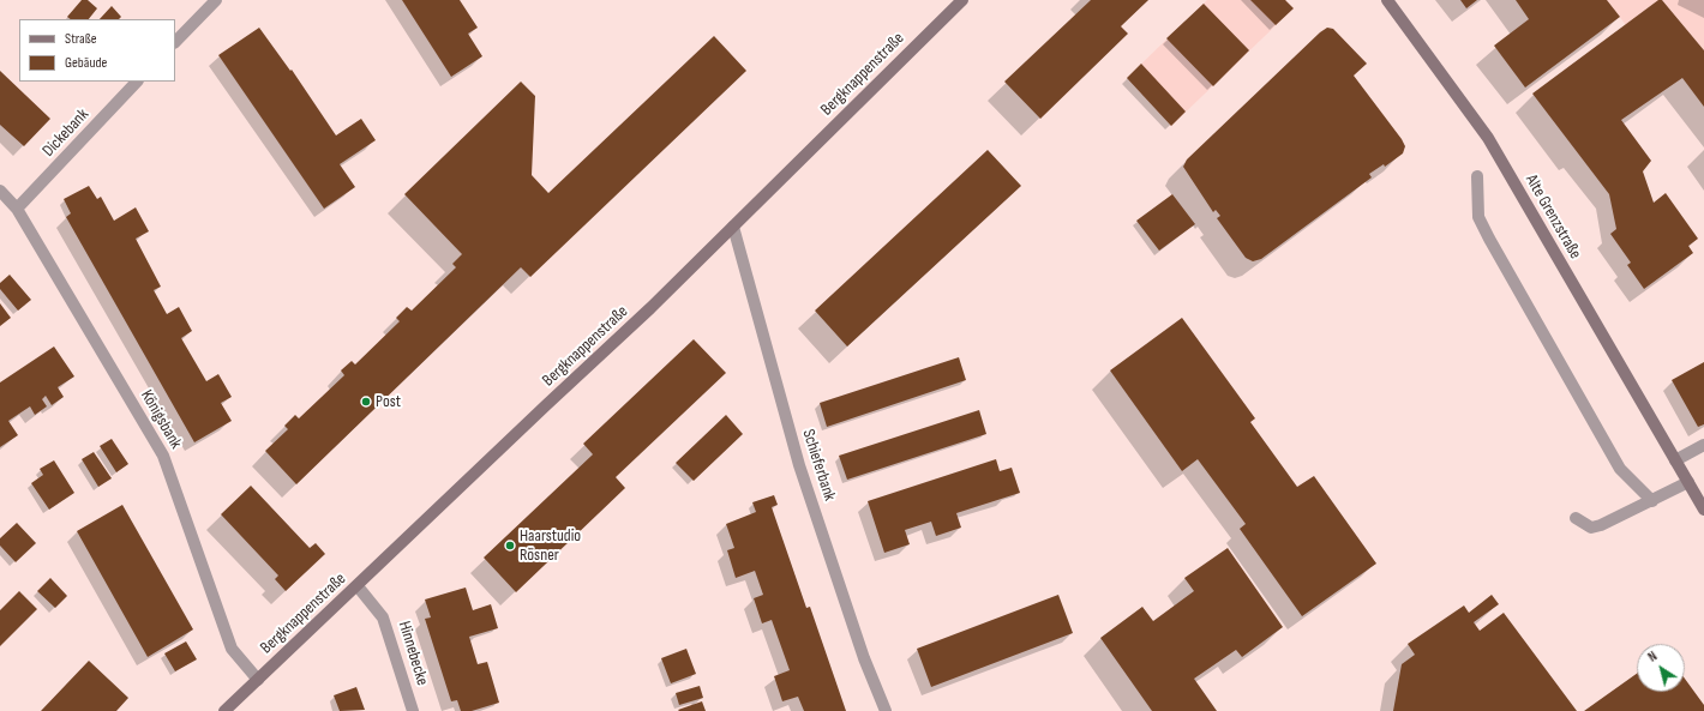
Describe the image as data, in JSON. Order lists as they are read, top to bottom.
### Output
{
  "streets": {
    "street": [
      "Bergknappenstraße",
      "Dickebank",
      "Alte Grenzstraße",
      "Königsbank",
      "Schieferbank",
      "Hinnebecke"
    ]
  },
  "crossings": [
    ["Bergknappenstraße", "Königsbank"],
    ["Bergknappenstraße", "Schieferbank"],
    ["Bergknappenstraße", "Hinnebecke"],
    ["Dickebank", "Königsbank"]
  ],
  "places": ["Post", "Haarstudio Rösner"],
  "legend": ["Straße", "Gebäude"],
  "north": "top left"
}
